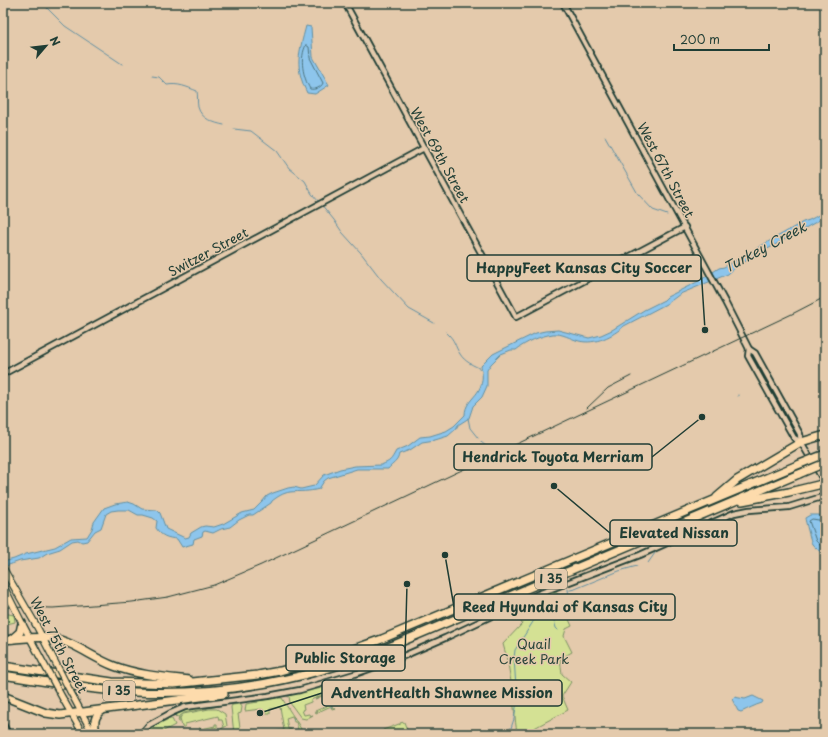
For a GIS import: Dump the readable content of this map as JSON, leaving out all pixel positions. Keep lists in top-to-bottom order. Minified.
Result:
{"streets":{"highway":["I 35"],"main road":["West 75th Street"],"street":["West 69th Street","West 67th Street","Switzer Street"]},"crossings":[["West 69th Street","West 67th Street"],["West 69th Street","Switzer Street"]],"water":["Turkey Creek"],"parks":["Quail Creek Park"],"places":["HappyFeet Kansas City Soccer","Hendrick Toyota Merriam","Elevated Nissan","Reed Hyundai of Kansas City","Public Storage","AdventHealth Shawnee Mission"],"scale_bar":"200 m","north":"top right"}
